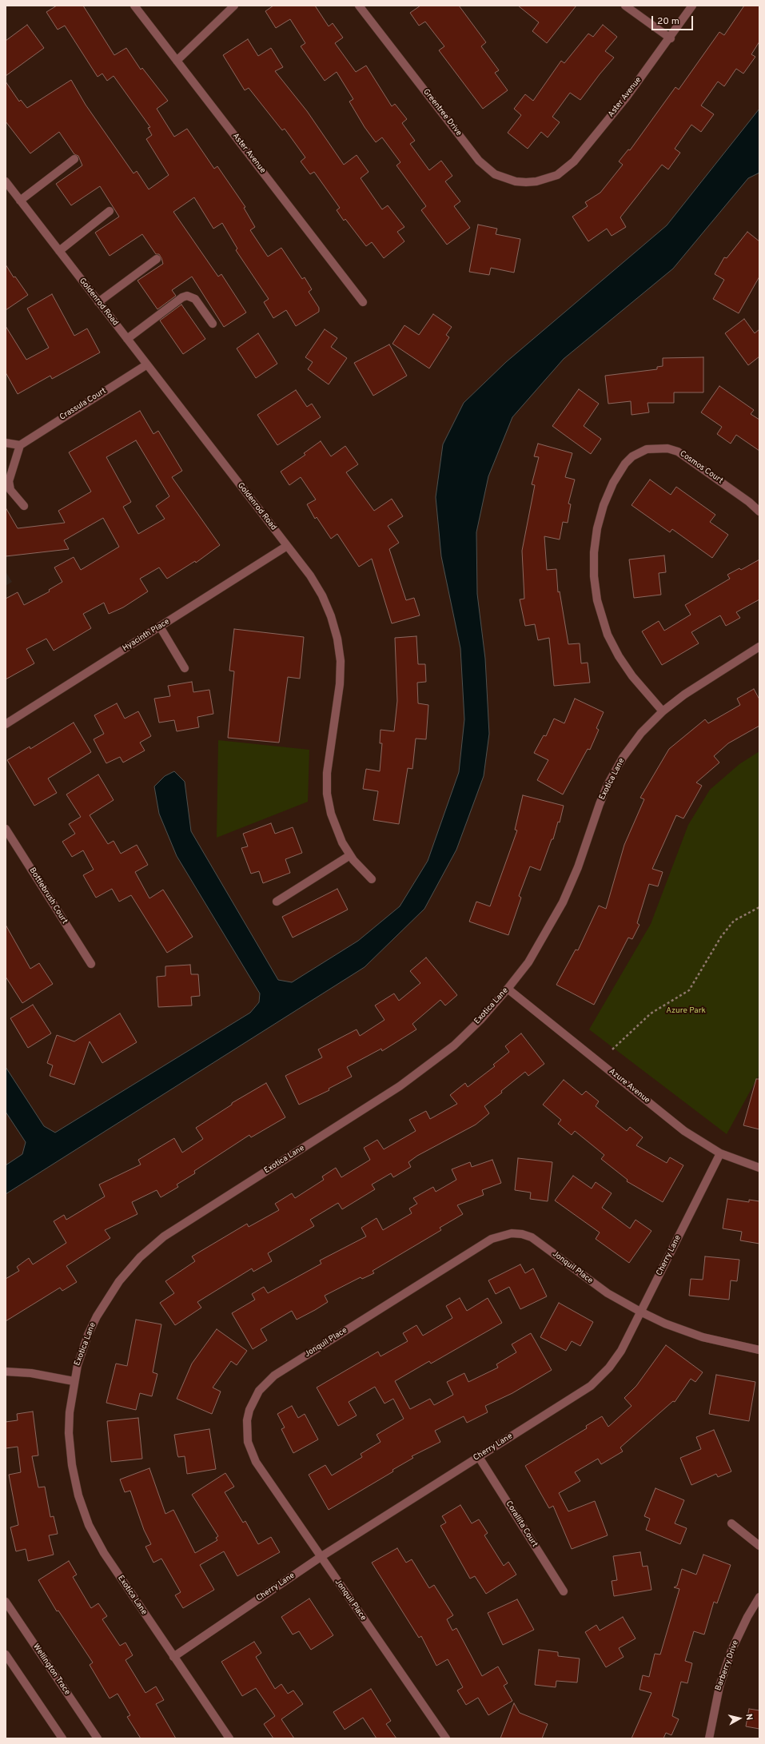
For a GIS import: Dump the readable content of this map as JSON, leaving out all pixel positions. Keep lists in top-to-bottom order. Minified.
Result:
{"streets":{"street":["Aster Avenue","Greentree Drive","Goldenrod Road","Crassula Court","Cosmos Court","Hyacinth Place","Exotica Lane","Bottlebrush Court","Azure Avenue","Cherry Lane","Jonquil Place","Corallita Court","Barberry Drive","Wellington Trace"]},"crossings":[["Aster Avenue","Greentree Drive"],["Goldenrod Road","Crassula Court"],["Goldenrod Road","Hyacinth Place"],["Cosmos Court","Exotica Lane"],["Exotica Lane","Azure Avenue"],["Exotica Lane","Cherry Lane"],["Azure Avenue","Cherry Lane"],["Cherry Lane","Jonquil Place"],["Cherry Lane","Corallita Court"]],"parks":["Azure Park"],"scale_bar":"20 m","north":"right"}
